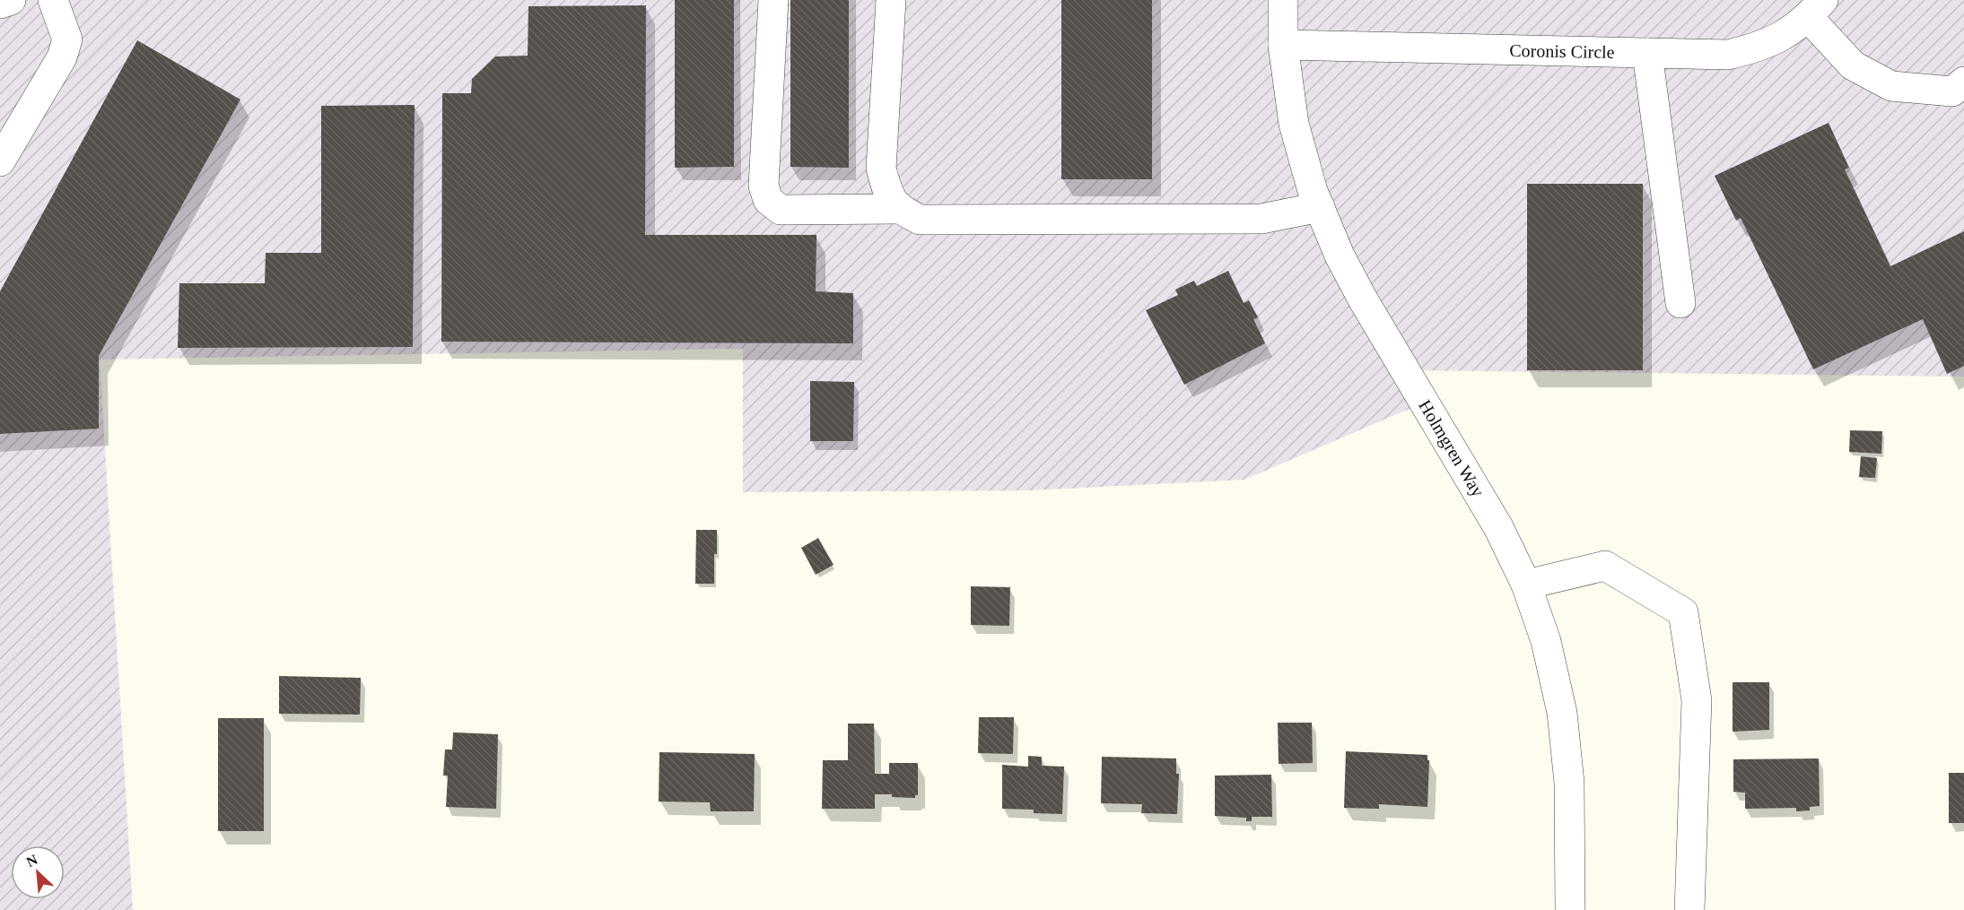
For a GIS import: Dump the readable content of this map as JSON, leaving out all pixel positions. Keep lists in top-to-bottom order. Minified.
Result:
{"streets":{"street":["Coronis Circle","Holmgren Way"]},"crossings":[["Coronis Circle","Holmgren Way"]],"north":"top left"}
